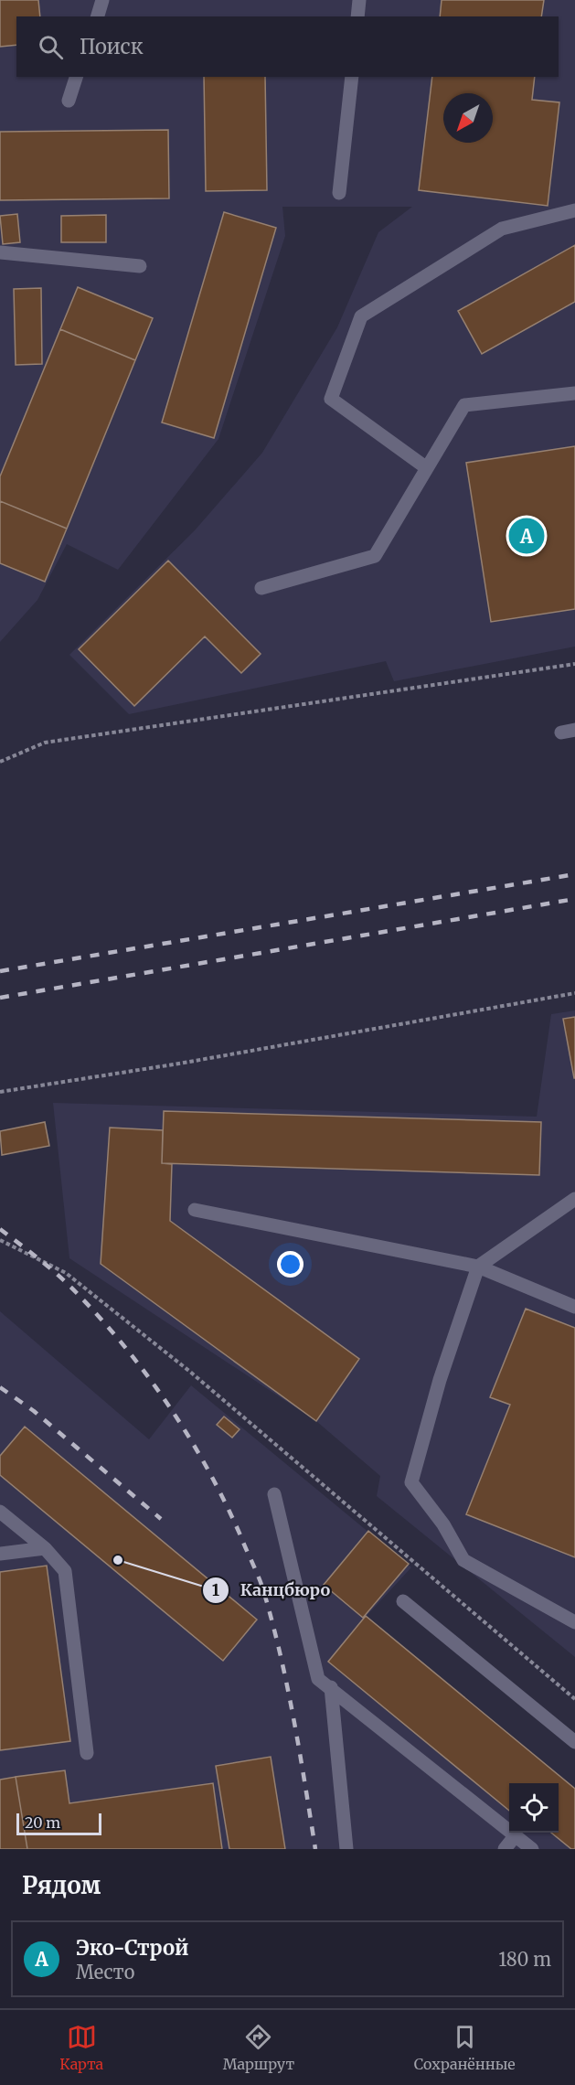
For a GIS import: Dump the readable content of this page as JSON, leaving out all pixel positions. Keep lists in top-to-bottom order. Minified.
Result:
{"places":["Канцбюро"],"scale_bar":"20 m","north":"bottom left","page":{"search":"Поиск","pins":"A","scale":"20 m","heading":"Рядом","list":[{"mark":"A","name":"Эко-Строй","note":"Место","value":"180 m"}],"nav":["Карта","Маршрут","Сохранённые"]}}
